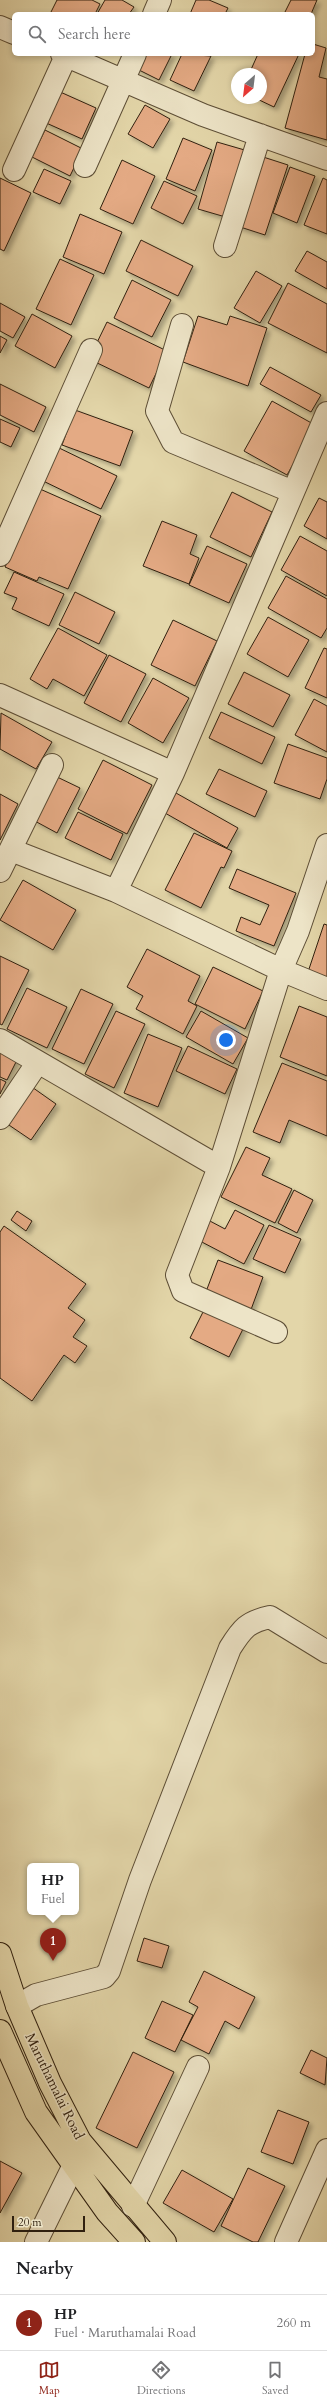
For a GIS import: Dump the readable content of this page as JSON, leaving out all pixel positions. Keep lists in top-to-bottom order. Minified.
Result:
{"streets":{"main road":["Maruthamalai Road"]},"scale_bar":"20 m","north":"bottom left","page":{"search":"Search here","popup":["HP","Fuel"],"pins":"1","scale":"20 m","heading":"Nearby","list":[{"mark":"1","name":"HP","note":"Fuel · Maruthamalai Road","value":"260 m"}],"nav":["Map","Directions","Saved"]}}
